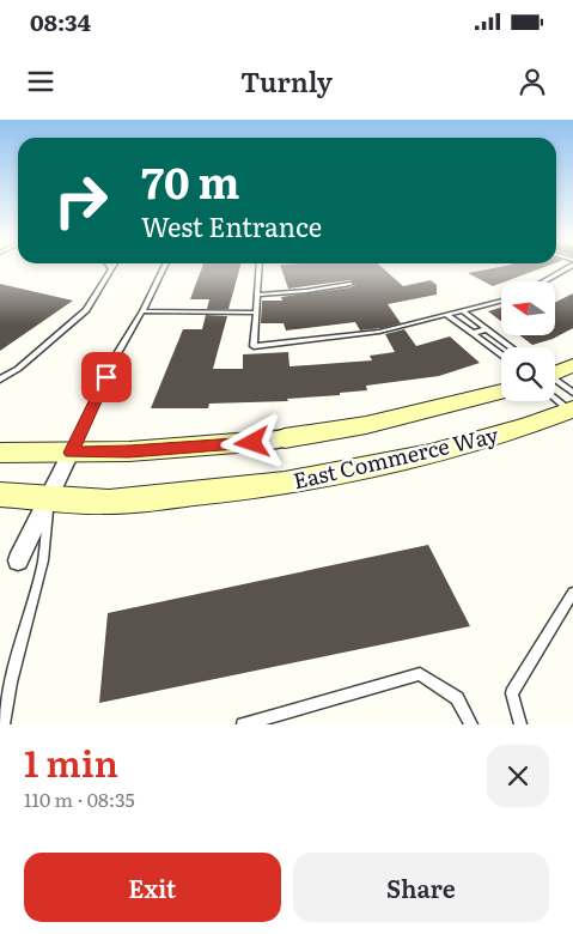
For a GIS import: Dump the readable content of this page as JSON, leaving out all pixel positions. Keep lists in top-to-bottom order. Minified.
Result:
{"streets":{"main road":["East Commerce Way"]},"north":"left","page":{"status":"08:34","header":"Turnly","turn":["70 m","West Entrance"],"heading":["1 min","110 m · 08:35"],"buttons":["Exit","Share"]}}
